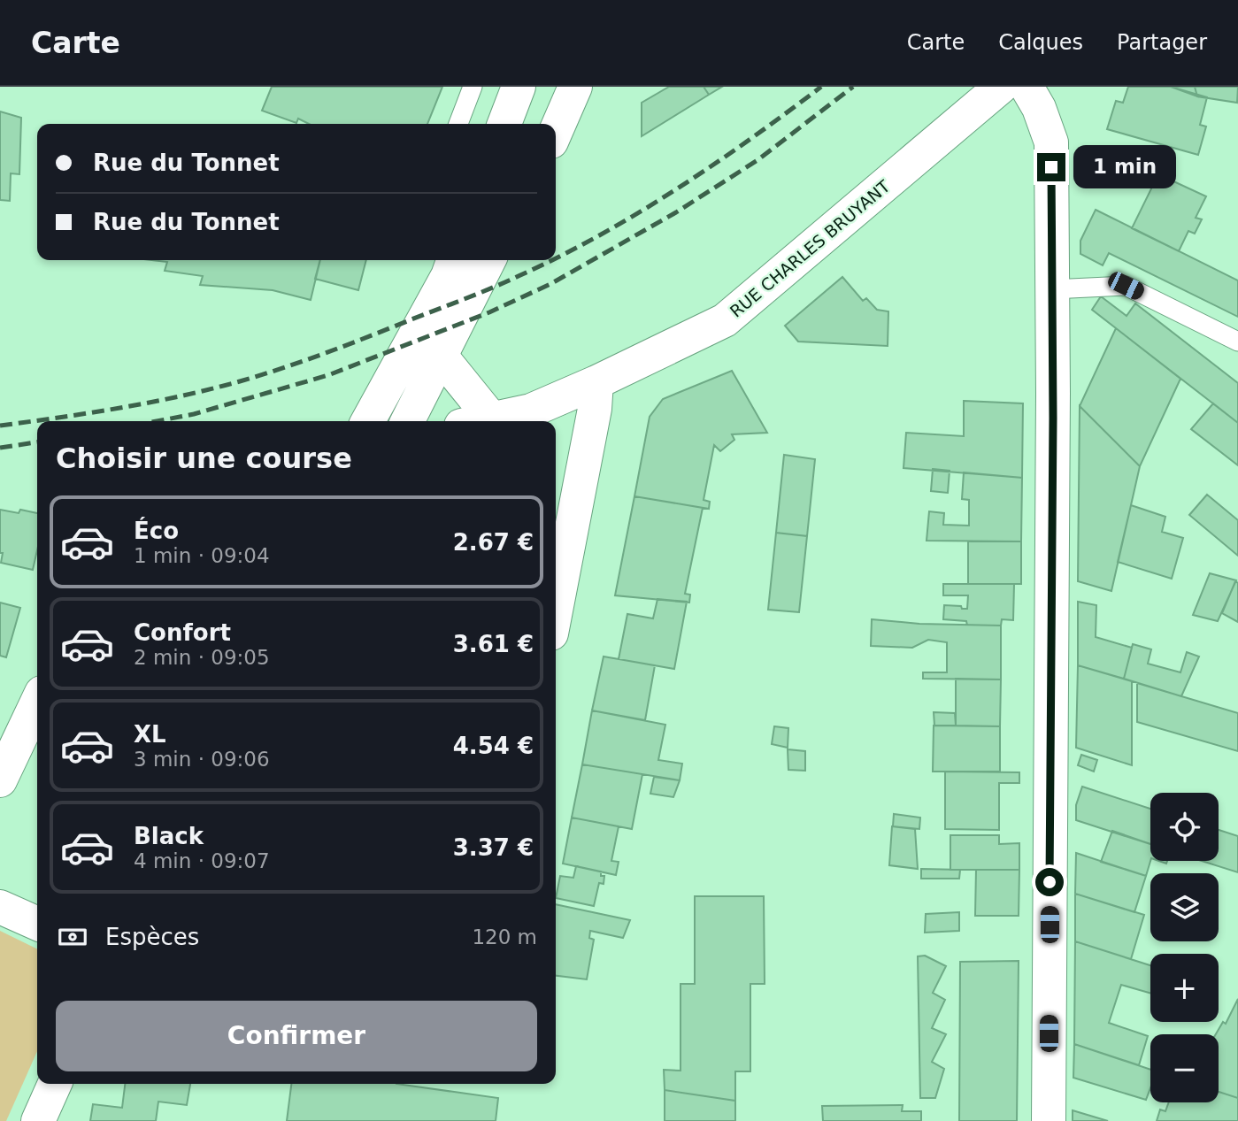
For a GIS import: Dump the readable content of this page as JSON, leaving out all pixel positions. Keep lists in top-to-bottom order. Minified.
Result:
{"streets":{"street":["RUE CHARLES BRUYANT"]},"page":{"header":"Carte","nav":["Carte","Calques","Partager"],"banner":["Rue du Tonnet","Rue du Tonnet"],"bubble":"1 min","heading":"Choisir une course","list":[{"name":"Éco","note":"1 min · 09:04","value":"2.67 €"},{"name":"Confort","note":"2 min · 09:05","value":"3.61 €"},{"name":"XL","note":"3 min · 09:06","value":"4.54 €"},{"name":"Black","note":"4 min · 09:07","value":"3.37 €"}],"map_buttons":["+","−"],"pay":["Espèces","120 m"],"buttons":"Confirmer"}}
